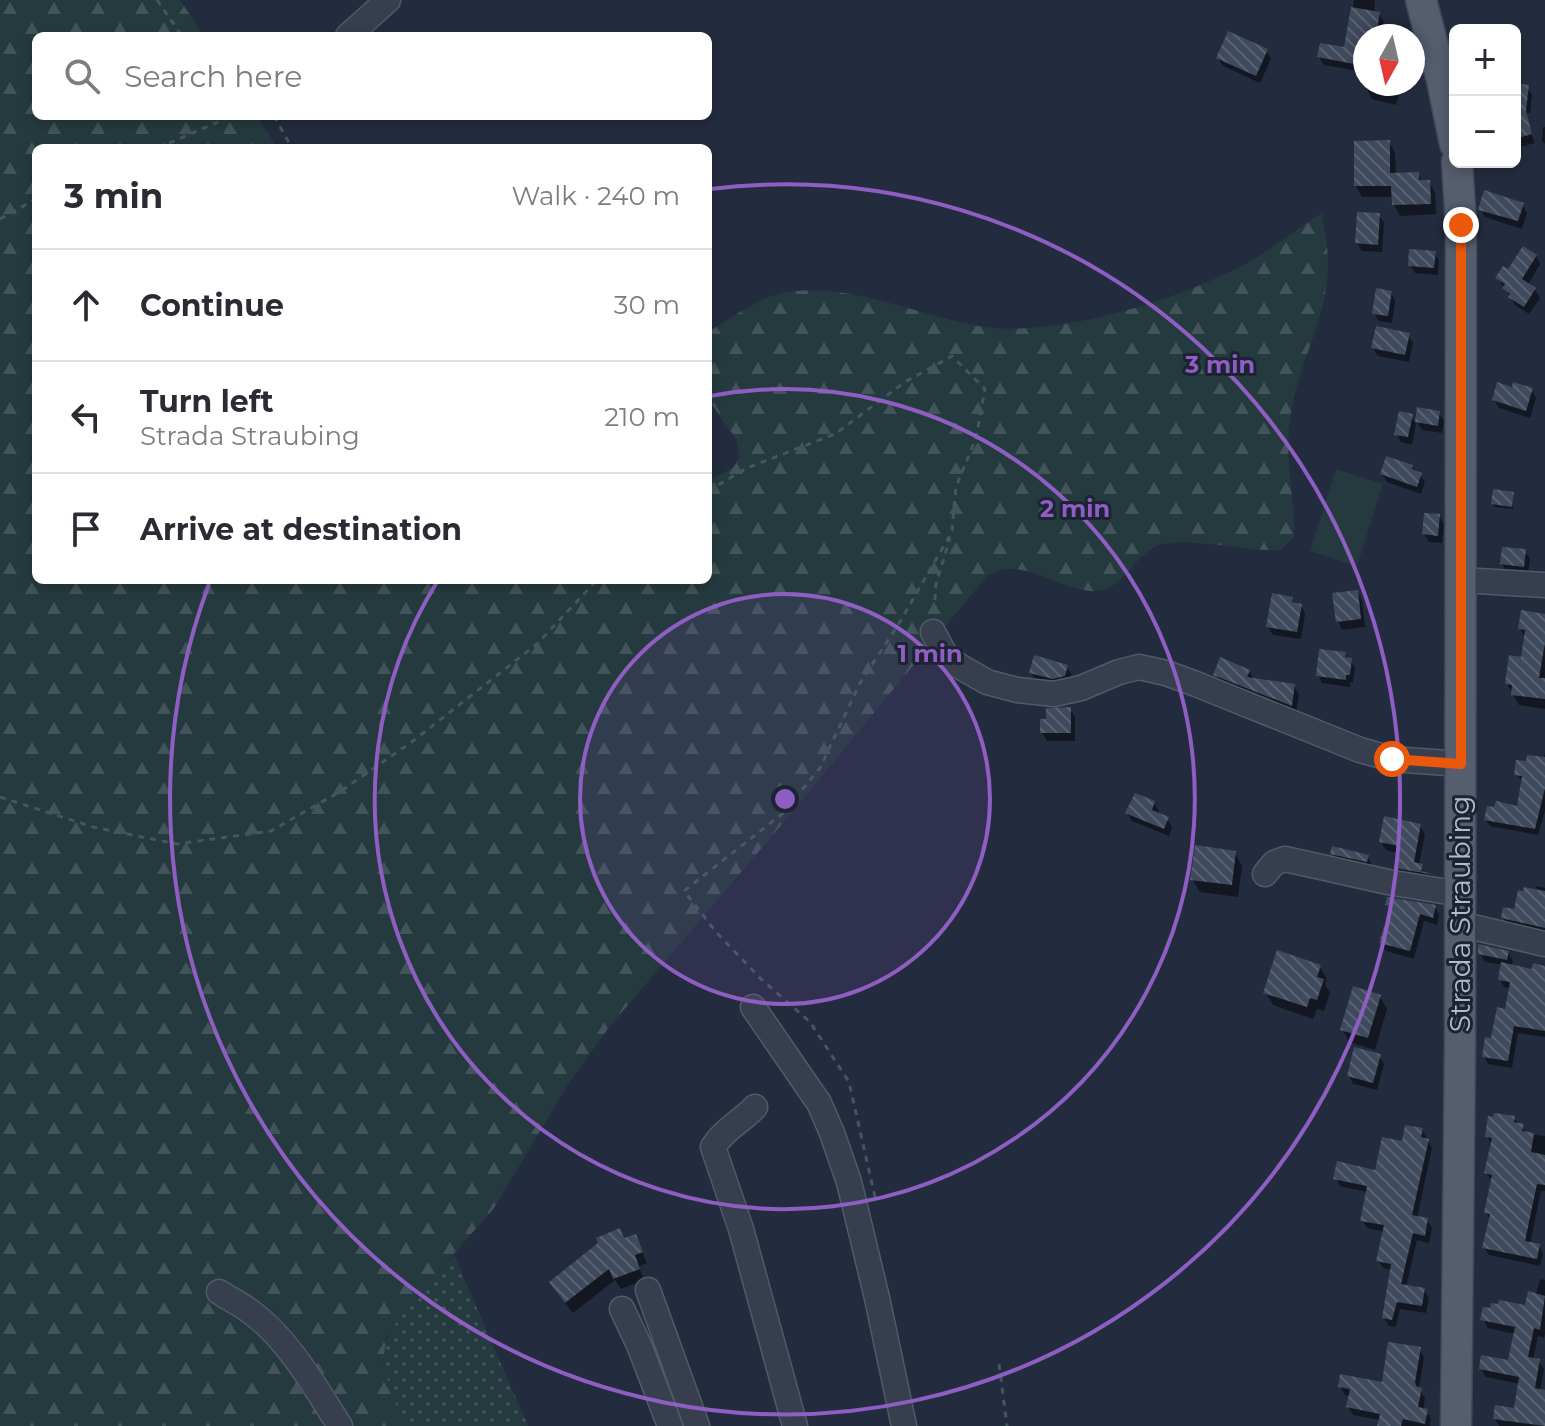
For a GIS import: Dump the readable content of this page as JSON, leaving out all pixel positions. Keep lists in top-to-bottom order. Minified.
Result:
{"streets":{"main road":["Strada Straubing"]},"north":"bottom","page":{"map_buttons":["+","−"],"search":"Search here","heading":["3 min","Walk · 240 m"],"list":[["Continue","30 m"],["Turn left","Strada Straubing","210 m"],"Arrive at destination"]},"rings":["3 min","2 min","1 min"]}
